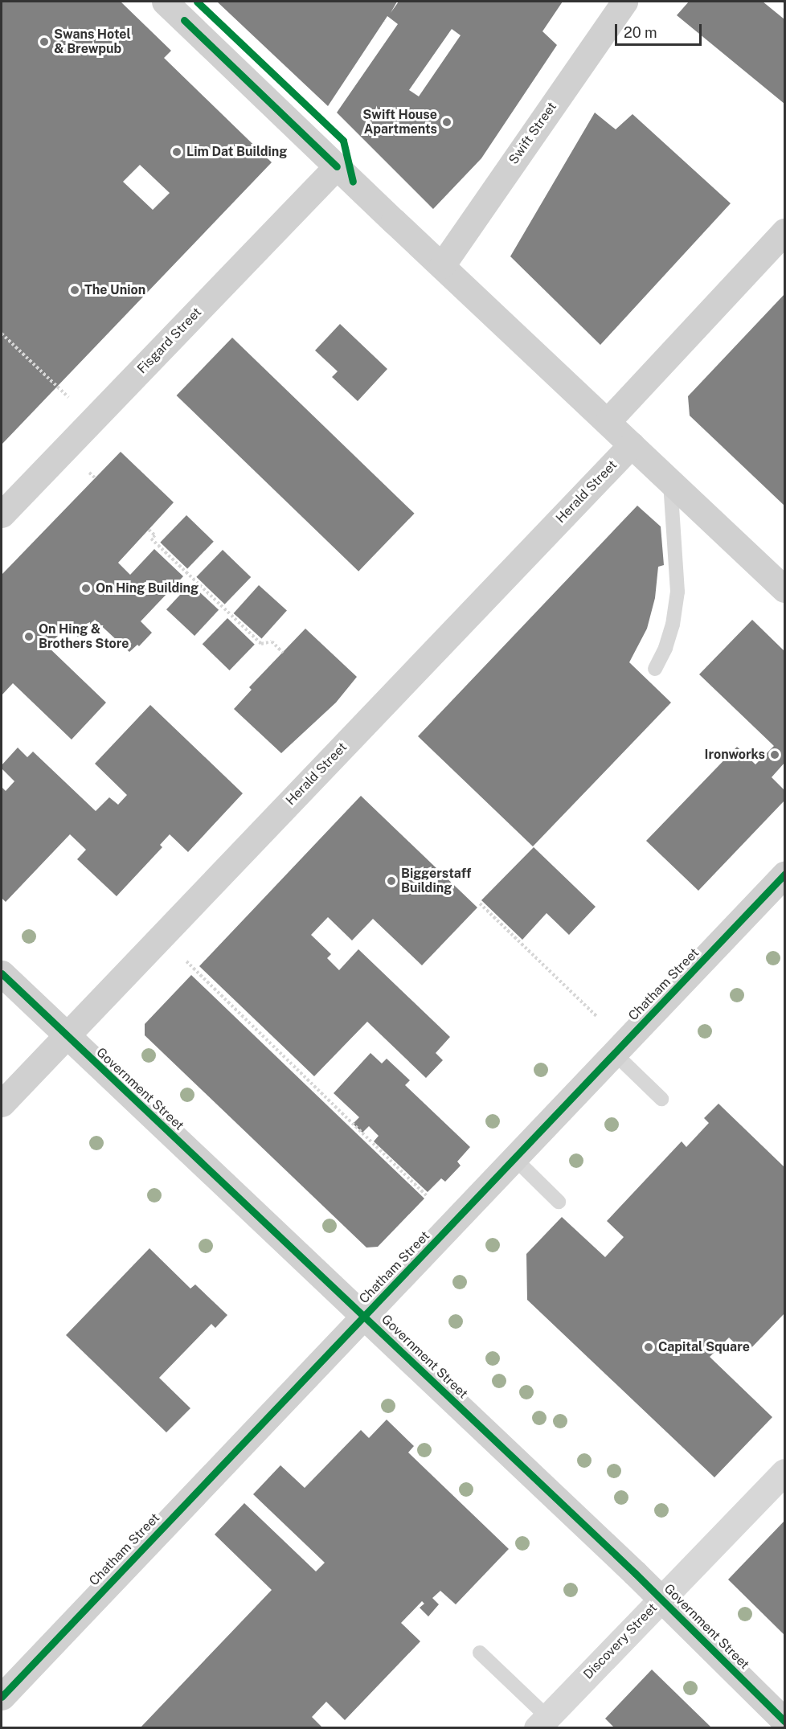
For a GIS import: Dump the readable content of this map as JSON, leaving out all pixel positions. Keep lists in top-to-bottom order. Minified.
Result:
{"streets":{"street":["Swift Street","Fisgard Street","Herald Street","Chatham Street","Government Street","Discovery Street"]},"crossings":[["Herald Street","Government Street"],["Chatham Street","Government Street"],["Government Street","Discovery Street"]],"places":["Swans Hotel & Brewpub","Swift House Apartments","Lim Dat Building","The Union","On Hing Building","On Hing & Brothers Store","Ironworks","Biggerstaff Building","Capital Square"],"scale_bar":"20 m"}
